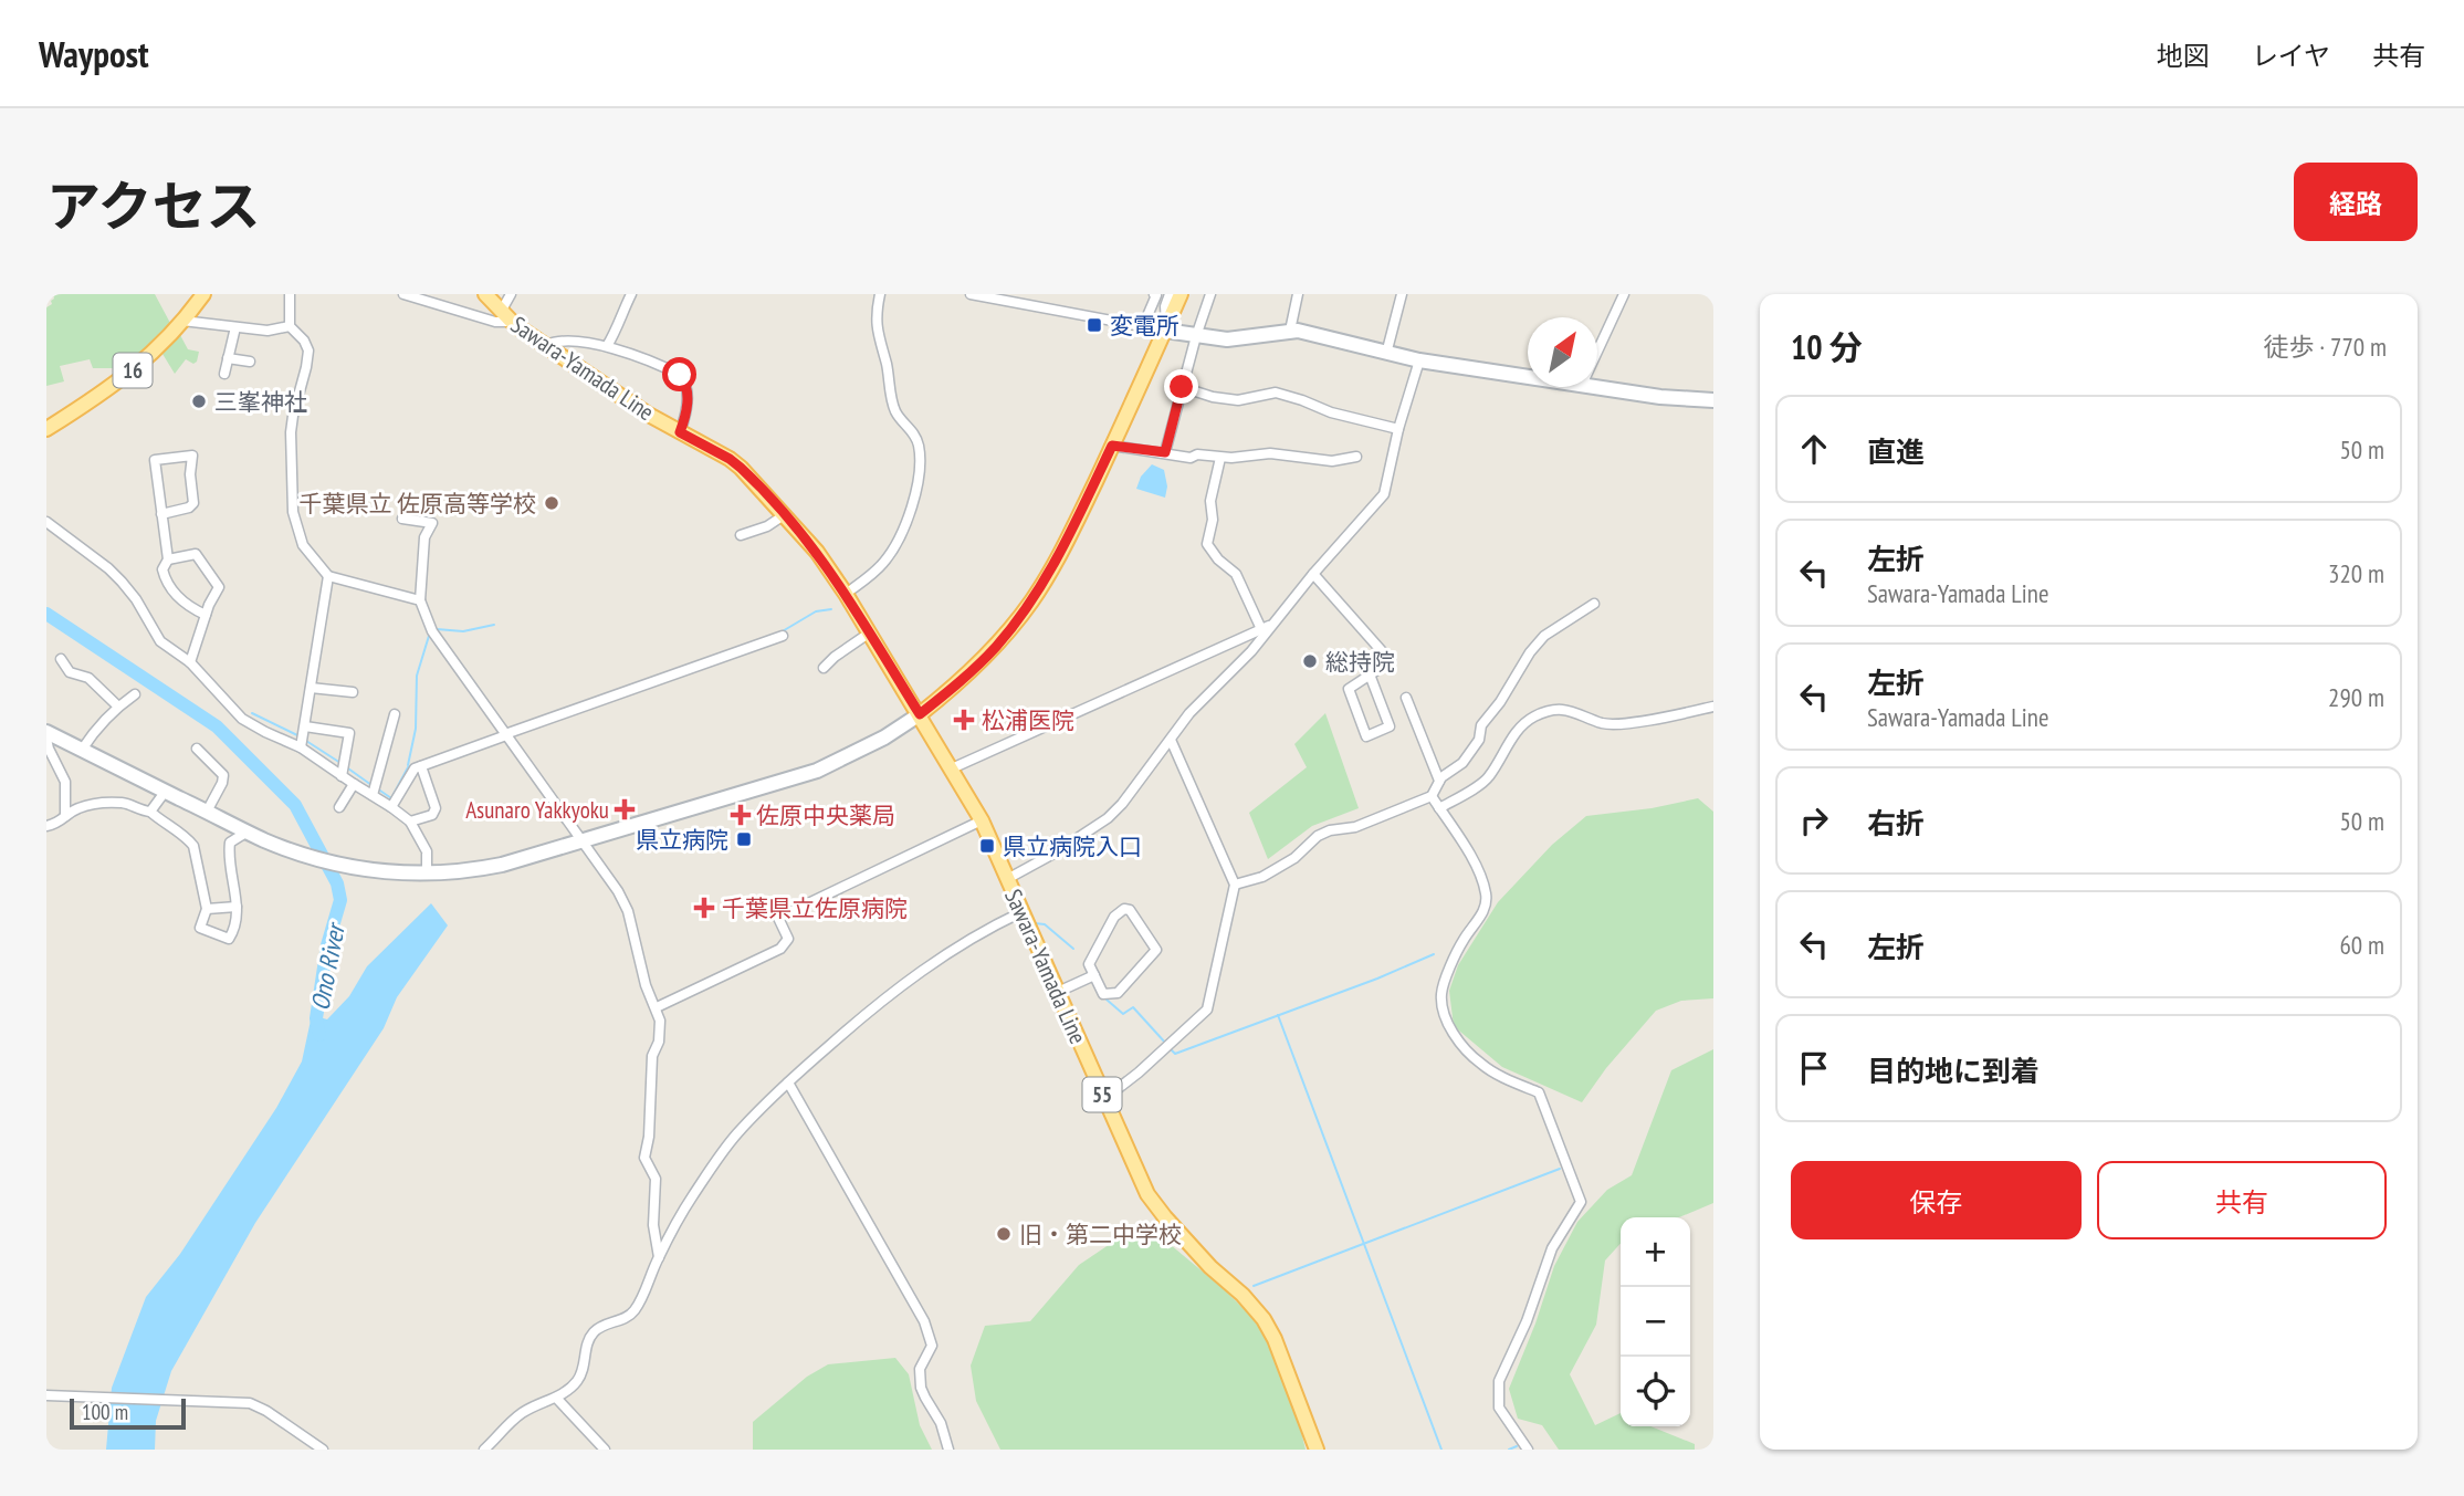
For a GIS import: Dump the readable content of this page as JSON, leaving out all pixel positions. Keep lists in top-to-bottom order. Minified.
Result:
{"streets":{"main road":["Sawara-Yamada Line","16","55"]},"water":["Ono River"],"places":{"transit":["変電所","県立病院","県立病院入口"],"other":["三峯神社","千葉県立 佐原高等学校","総持院","旧・第二中学校"],"health":["松浦医院","Asunaro Yakkyoku","佐原中央薬局","千葉県立佐原病院"]},"scale_bar":"100 m","north":"top right","page":{"header":"Waypost","nav":["地図","レイヤ","共有"],"title":"アクセス","buttons":["経路",["保存","共有"]],"heading":["10 分","徒歩 · 770 m"],"list":[["直進","50 m"],["左折","Sawara-Yamada Line","320 m"],["左折","Sawara-Yamada Line","290 m"],["右折","50 m"],["左折","60 m"],"目的地に到着"],"map_buttons":["+","−"],"scale":"100 m"}}
